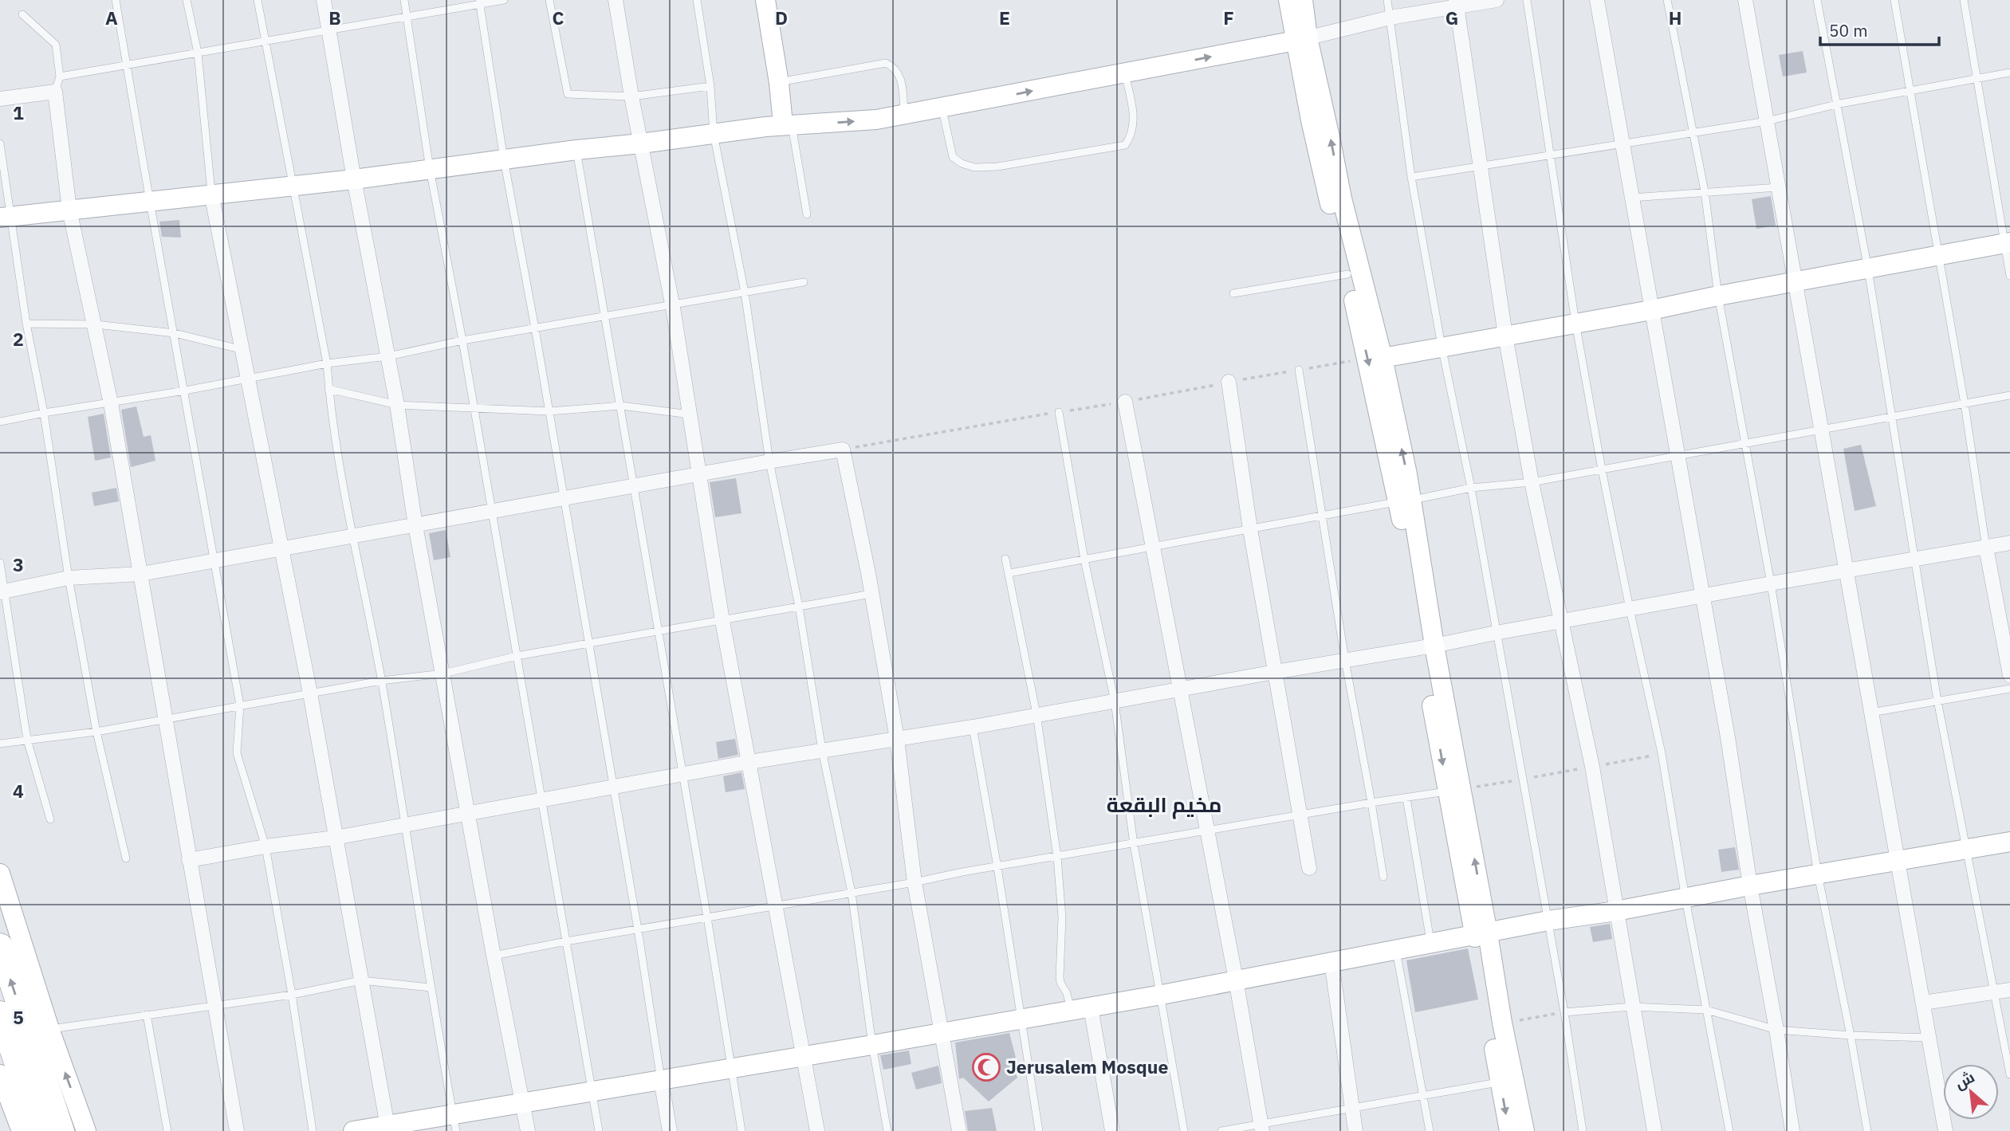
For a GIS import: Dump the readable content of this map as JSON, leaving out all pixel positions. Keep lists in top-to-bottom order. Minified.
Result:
{"districts":["مخيم البقعة"],"places":{"mosque":["Jerusalem Mosque"]},"scale_bar":"50 m","north":"top left","grid":{"columns":["A","B","C","D","E","F","G","H"],"rows":["1","2","3","4","5"]}}
